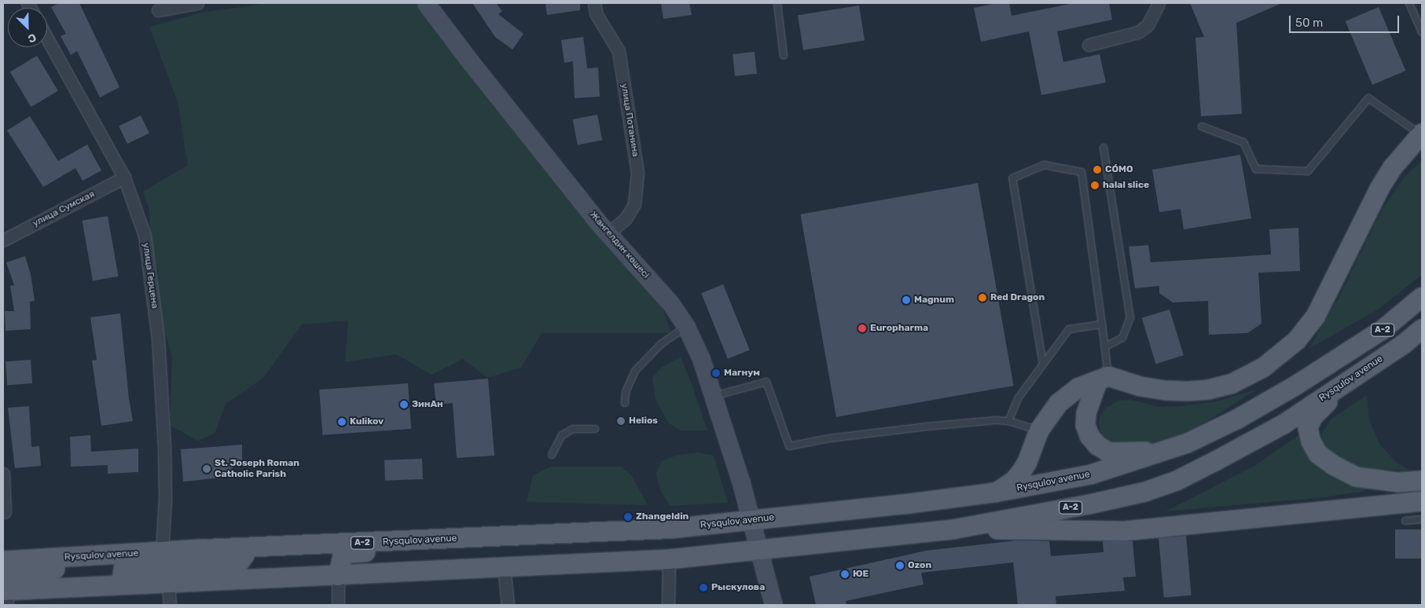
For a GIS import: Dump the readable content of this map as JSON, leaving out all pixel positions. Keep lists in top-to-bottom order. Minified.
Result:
{"streets":{"main road":["Жангелдин көшесі","A-2","Rysqulov avenue"],"street":["улица Потанина","улица Сумская","улица Герцена"]},"crossings":[["улица Потанина","Жангелдин көшесі"],["улица Сумская","улица Герцена"],["Жангелдин көшесі","Rysqulov avenue"],["улица Герцена","Rysqulov avenue"]],"places":["CÓMO","halal slice","Red Dragon","Magnum","Europharma","Магнум","ЗинАн","Helios","Kulikov","St. Joseph Roman Catholic Parish","Zhangeldin","Ozon","ЮЕ","Рыскулова"],"scale_bar":"50 m","north":"bottom right"}
